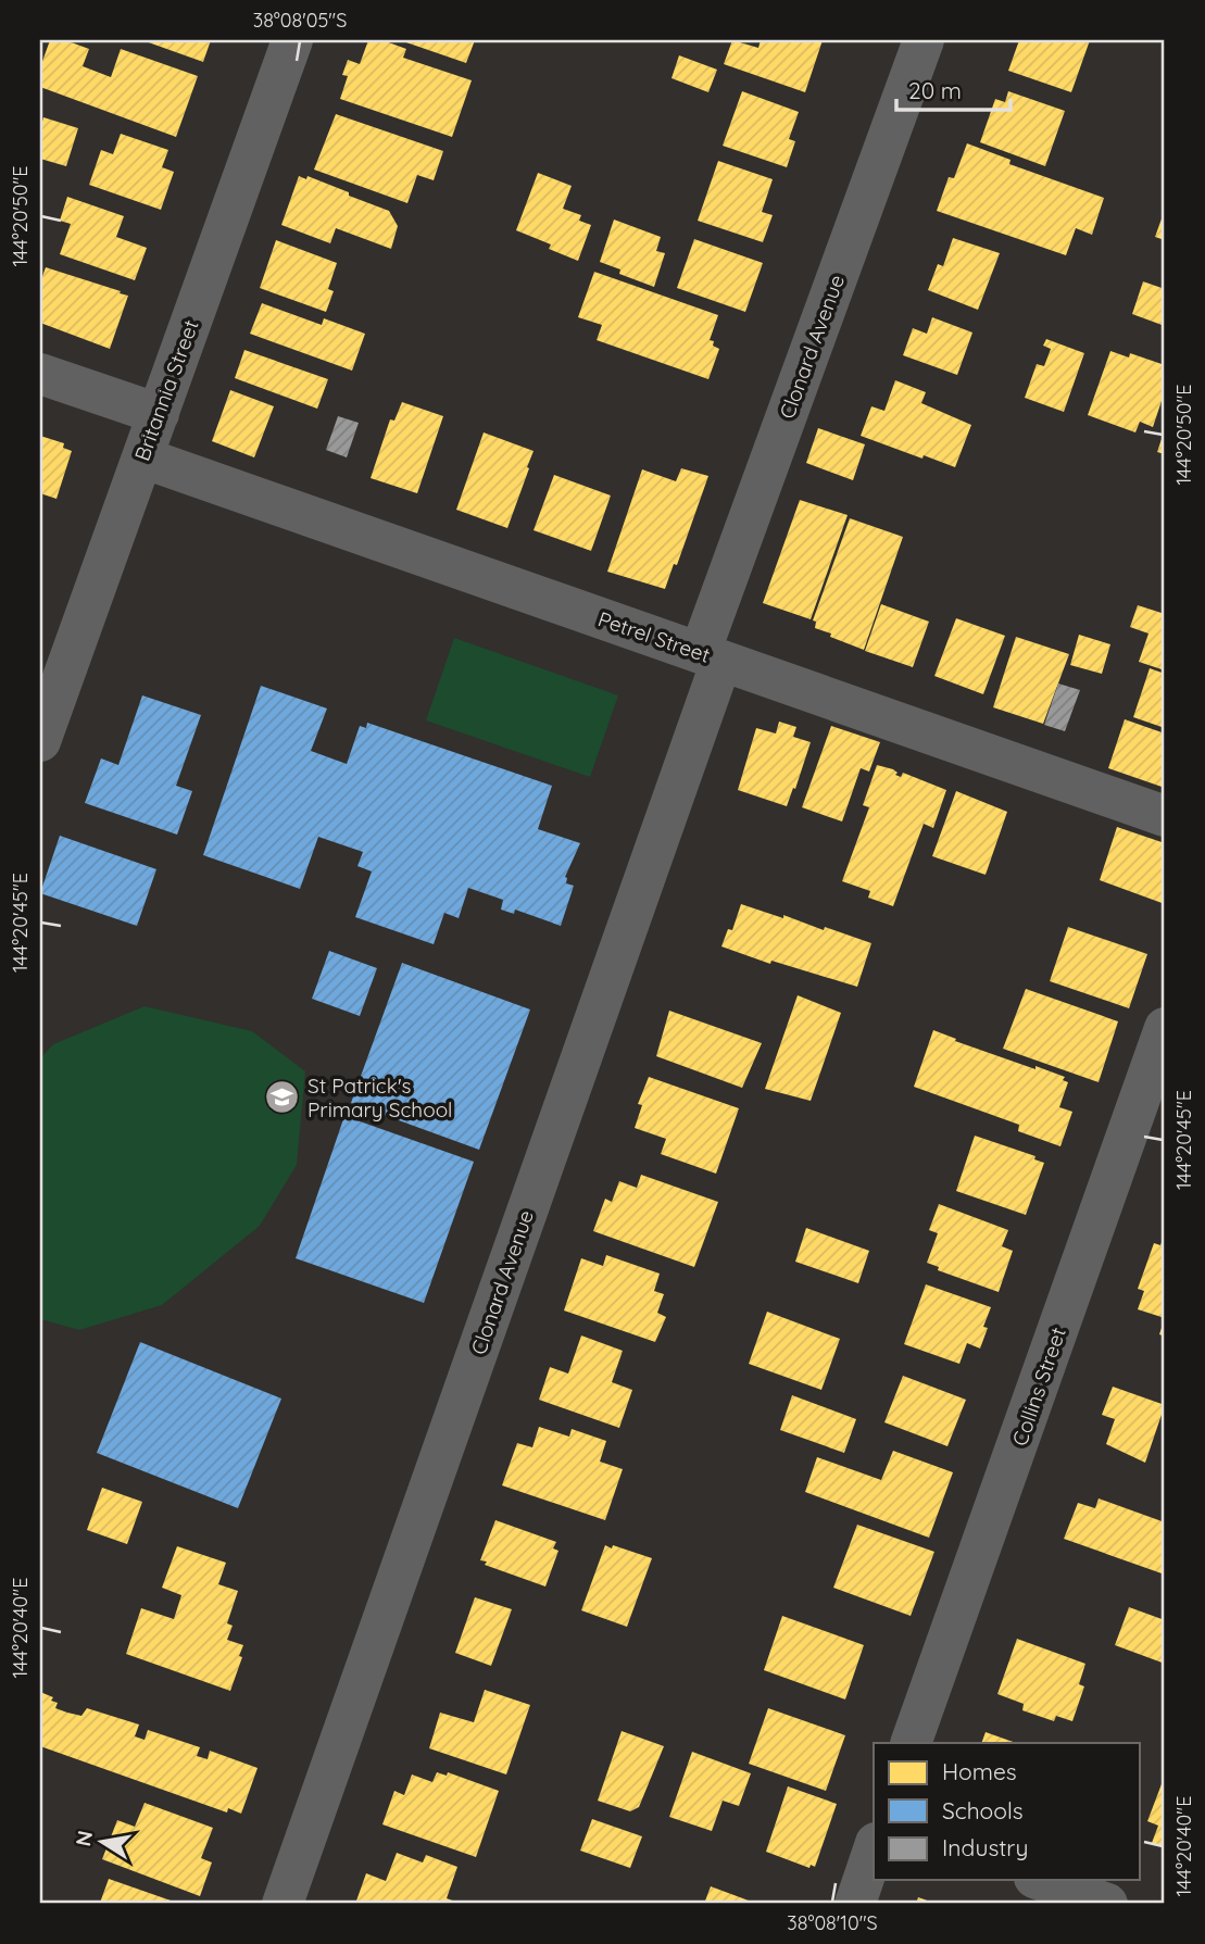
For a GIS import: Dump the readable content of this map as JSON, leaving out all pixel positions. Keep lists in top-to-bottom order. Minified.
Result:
{"streets":{"street":["Clonard Avenue","Britannia Street","Petrel Street","Collins Street"]},"crossings":[["Clonard Avenue","Petrel Street"],["Britannia Street","Petrel Street"]],"places":{"school or university":["St Patrick's Primary School"]},"legend":["Homes","Schools","Industry"],"scale_bar":"20 m","north":"left","coordinates":["38°08'05\"S","144°20'50\"E","144°20'45\"E","144°20'40\"E","38°08'10\"S"]}
